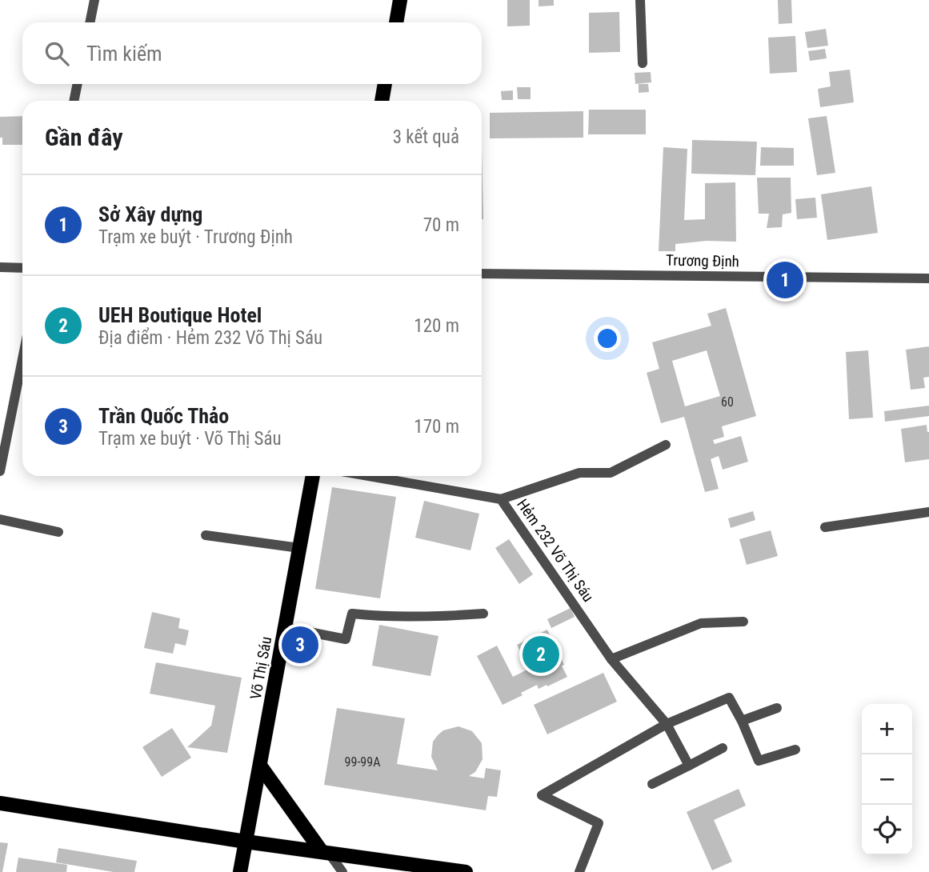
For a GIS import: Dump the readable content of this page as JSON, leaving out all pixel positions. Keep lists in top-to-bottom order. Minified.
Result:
{"streets":{"main road":["Võ Thị Sáu"],"street":["Trương Định","Hẻm 232 Võ Thị Sáu"]},"house_numbers":["60","99-99A"],"page":{"search":"Tìm kiếm","heading":["Gần đây","3 kết quả"],"list":[{"mark":"1","name":"Sở Xây dựng","note":"Trạm xe buýt · Trương Định","value":"70 m"},{"mark":"2","name":"UEH Boutique Hotel","note":"Địa điểm · Hẻm 232 Võ Thị Sáu","value":"120 m"},{"mark":"3","name":"Trần Quốc Thảo","note":"Trạm xe buýt · Võ Thị Sáu","value":"170 m"}],"pins":["1","3","2"],"map_buttons":["+","−"]}}
